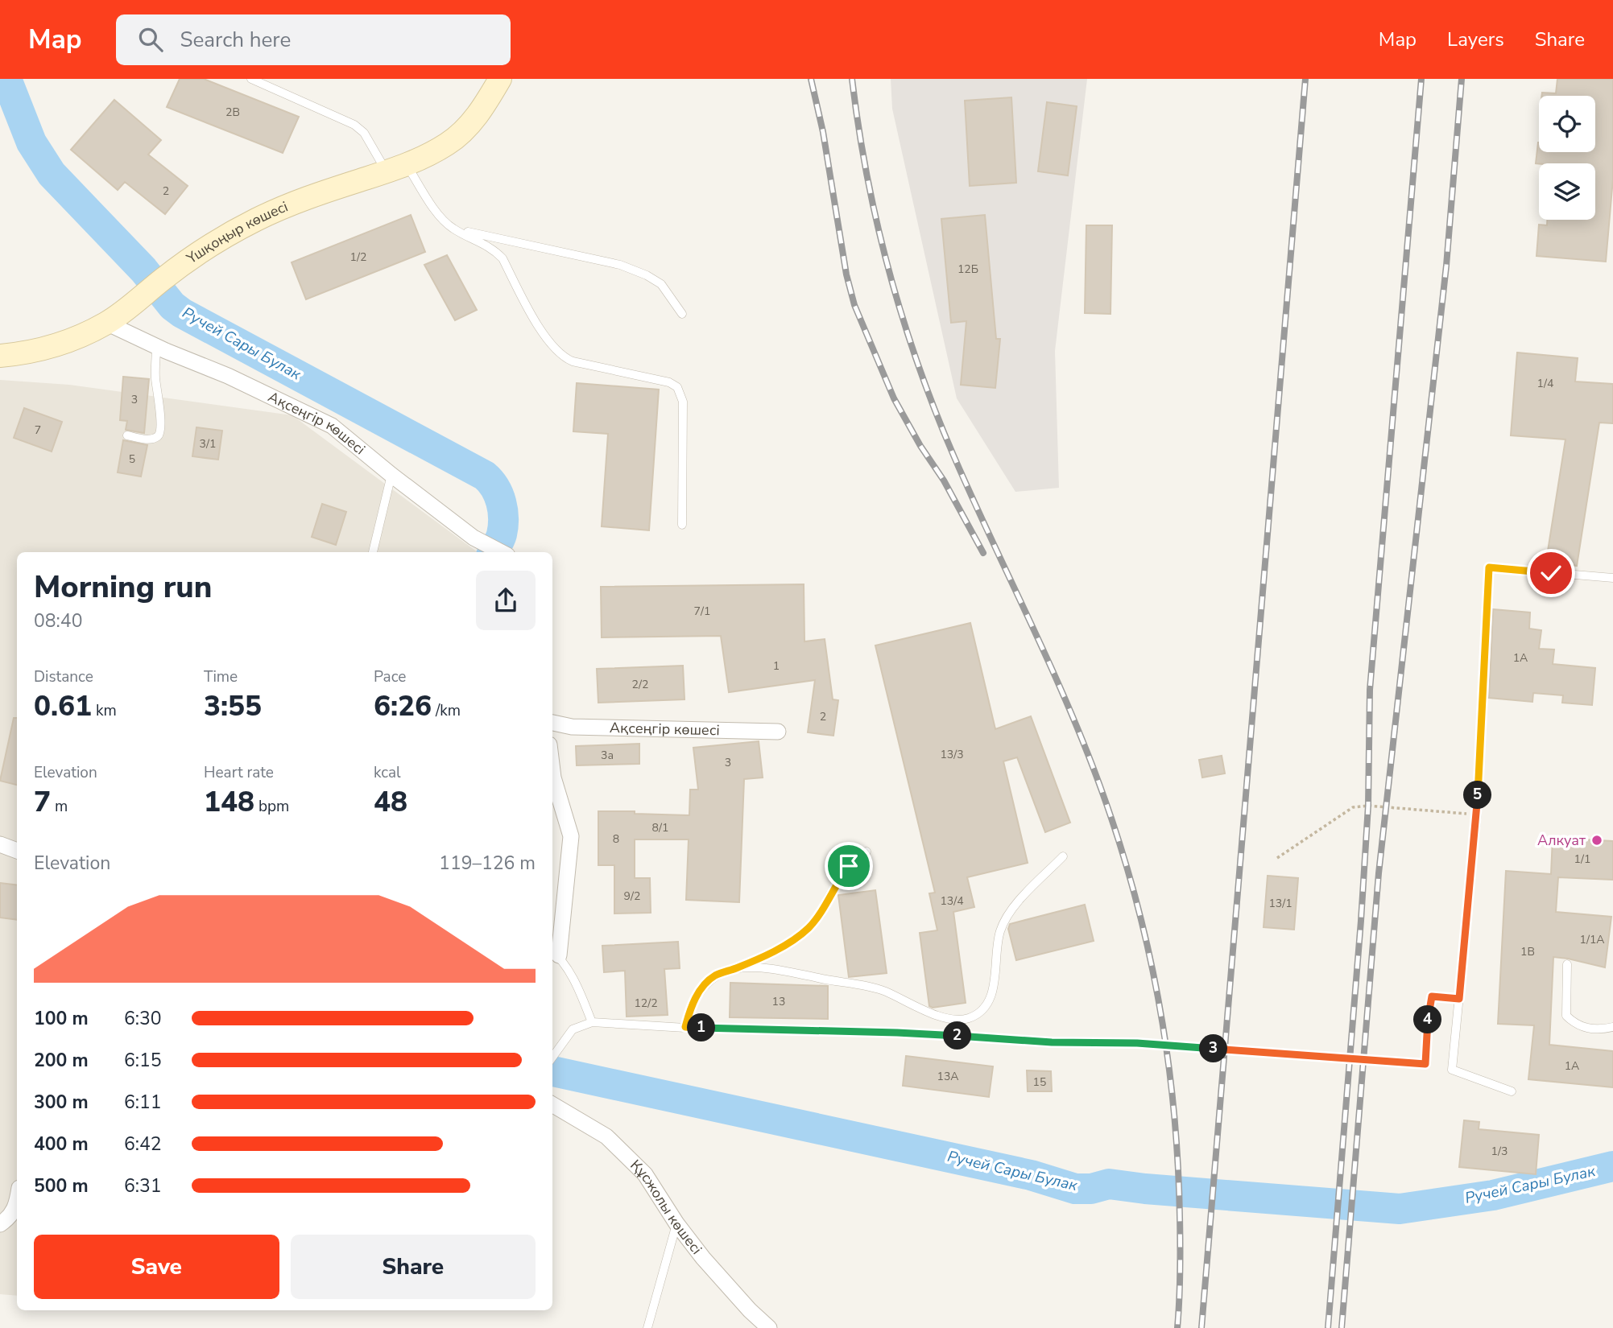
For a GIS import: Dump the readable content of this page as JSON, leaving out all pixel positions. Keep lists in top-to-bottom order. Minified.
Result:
{"streets":{"main road":["Үшқоңыр көшесі"],"street":["Ақсеңгір көшесі","Құсжолы көшесі"]},"crossings":[["Үшқоңыр көшесі","Ақсеңгір көшесі"]],"water":["Ручей Сары Булак"],"places":["Алкуат"],"house_numbers":["2В","2","1/2","12Б","1/4","3","7","3/1","5","7/1","1А","1","2/2","2","13/3","3а","3","8/1","8","1/1","9/2","13/4","13/1","1/1А","1В","13","12/2","1А","13А","15","1/3"],"page":{"header":"Map","search":"Search here","nav":["Map","Layers","Share"],"heading":["Morning run","08:40"],"stats":[["Distance","0.61 km"],["Time","3:55"],["Pace","6:26 /km"],["Elevation","7 m"],["Heart rate","148 bpm"],["kcal","48"]],"pins":["5","4","1","2","3"],"chart":["Elevation","119–126 m"],"list":[{"name":"100 m","note":"6:30"},{"name":"200 m","note":"6:15"},{"name":"300 m","note":"6:11"},{"name":"400 m","note":"6:42"},{"name":"500 m","note":"6:31"}],"buttons":["Save","Share"]}}
